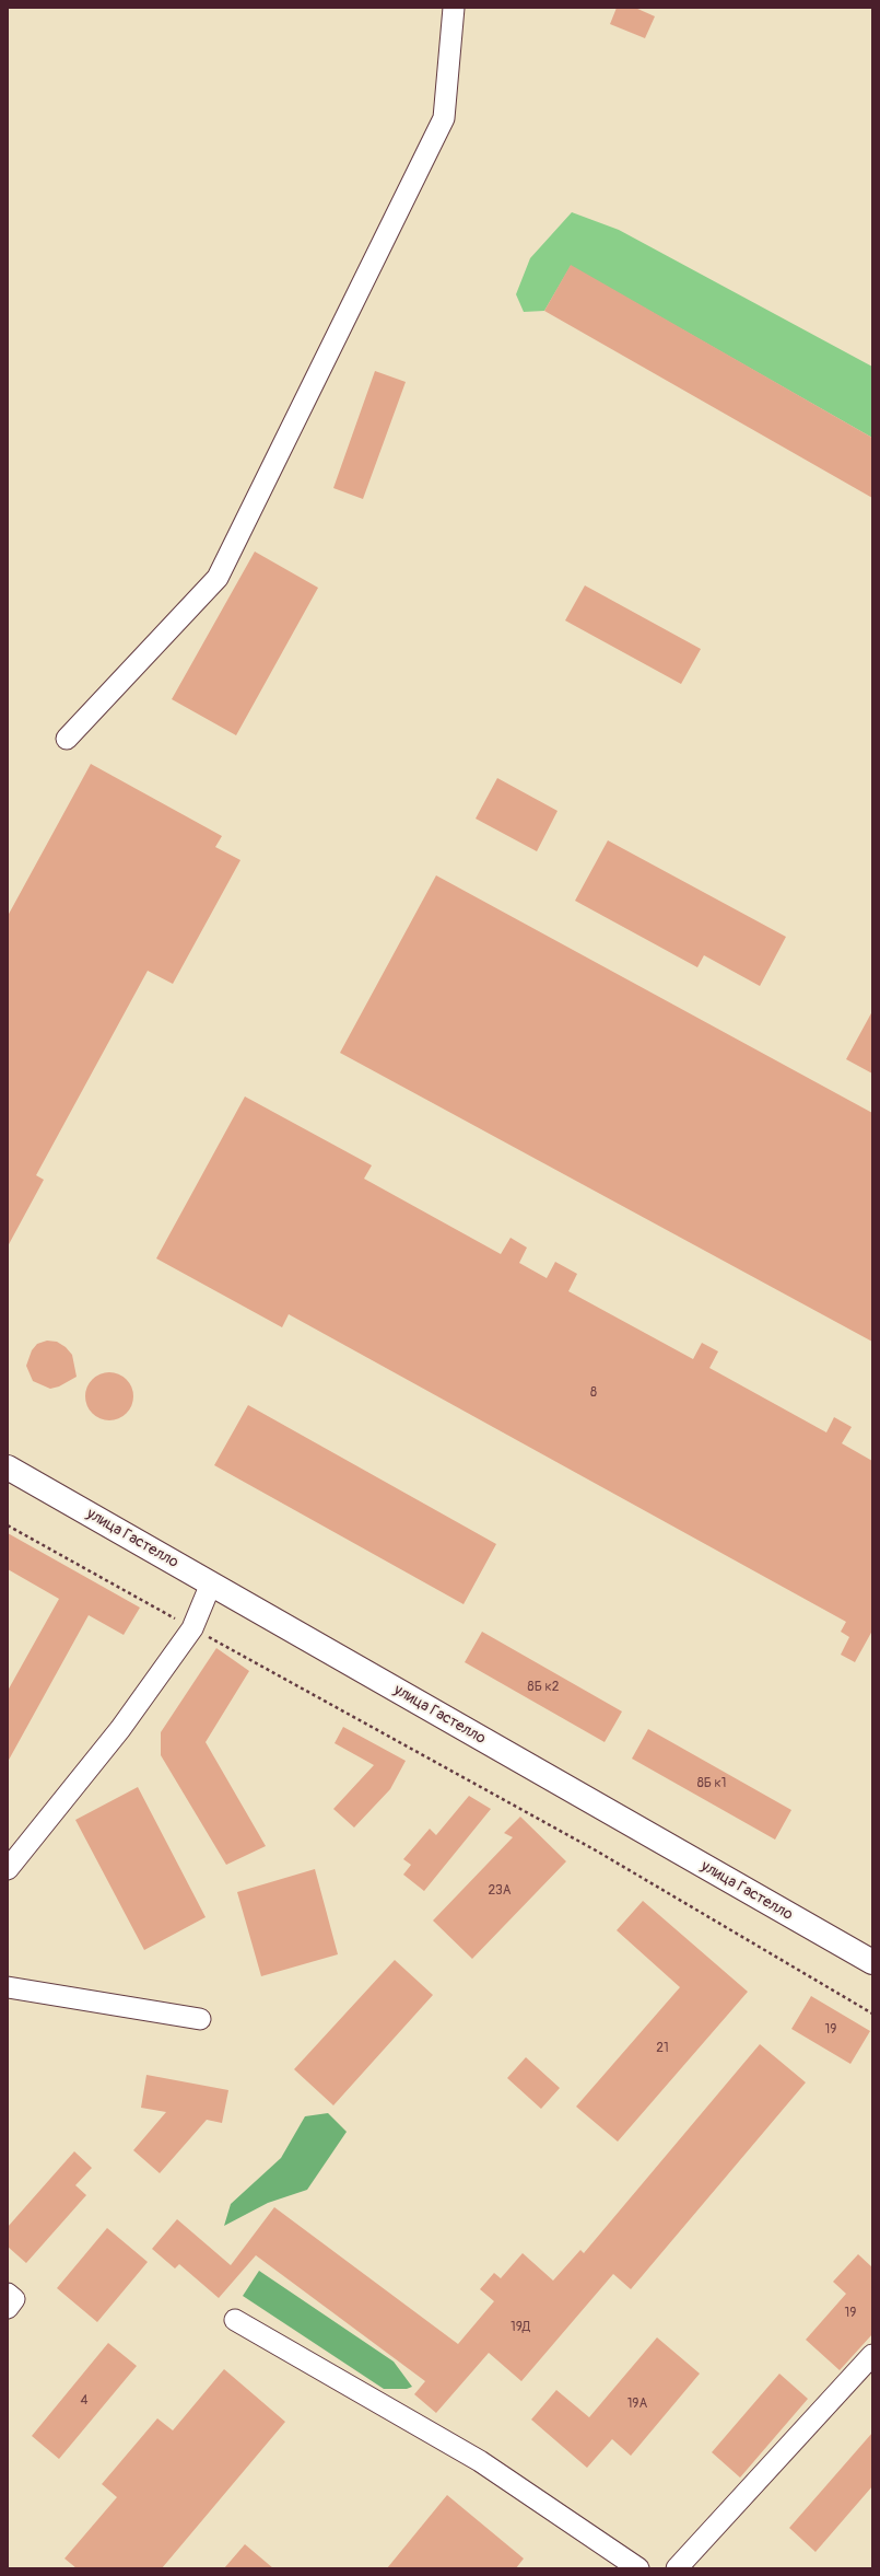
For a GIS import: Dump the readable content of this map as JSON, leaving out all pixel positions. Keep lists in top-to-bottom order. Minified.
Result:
{"streets":{"main road":["улица Гастелло"]},"house_numbers":["8","8Б к2","8Б к1","23А","19","21","19","19Д","4","19А"]}
